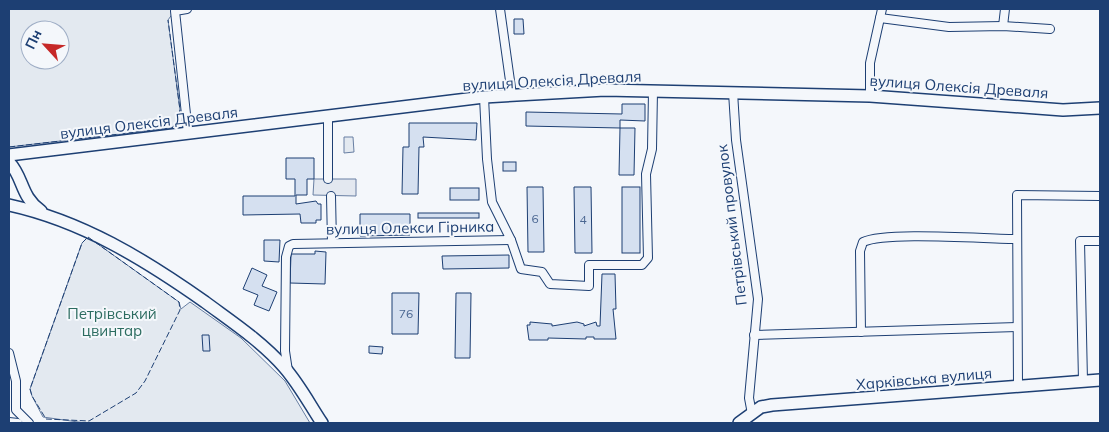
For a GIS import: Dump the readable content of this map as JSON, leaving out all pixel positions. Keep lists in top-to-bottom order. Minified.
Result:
{"streets":{"street":["вулиця Олексія Древаля","Петрівський провулок","вулиця Олекси Гірника","Харківська вулиця"]},"crossings":[["вулиця Олексія Древаля","Петрівський провулок"],["вулиця Олексія Древаля","вулиця Олекси Гірника"],["Петрівський провулок","Харківська вулиця"]],"parks":["Петрівський цвинтар"],"house_numbers":["6","4","76"],"north":"top left"}
